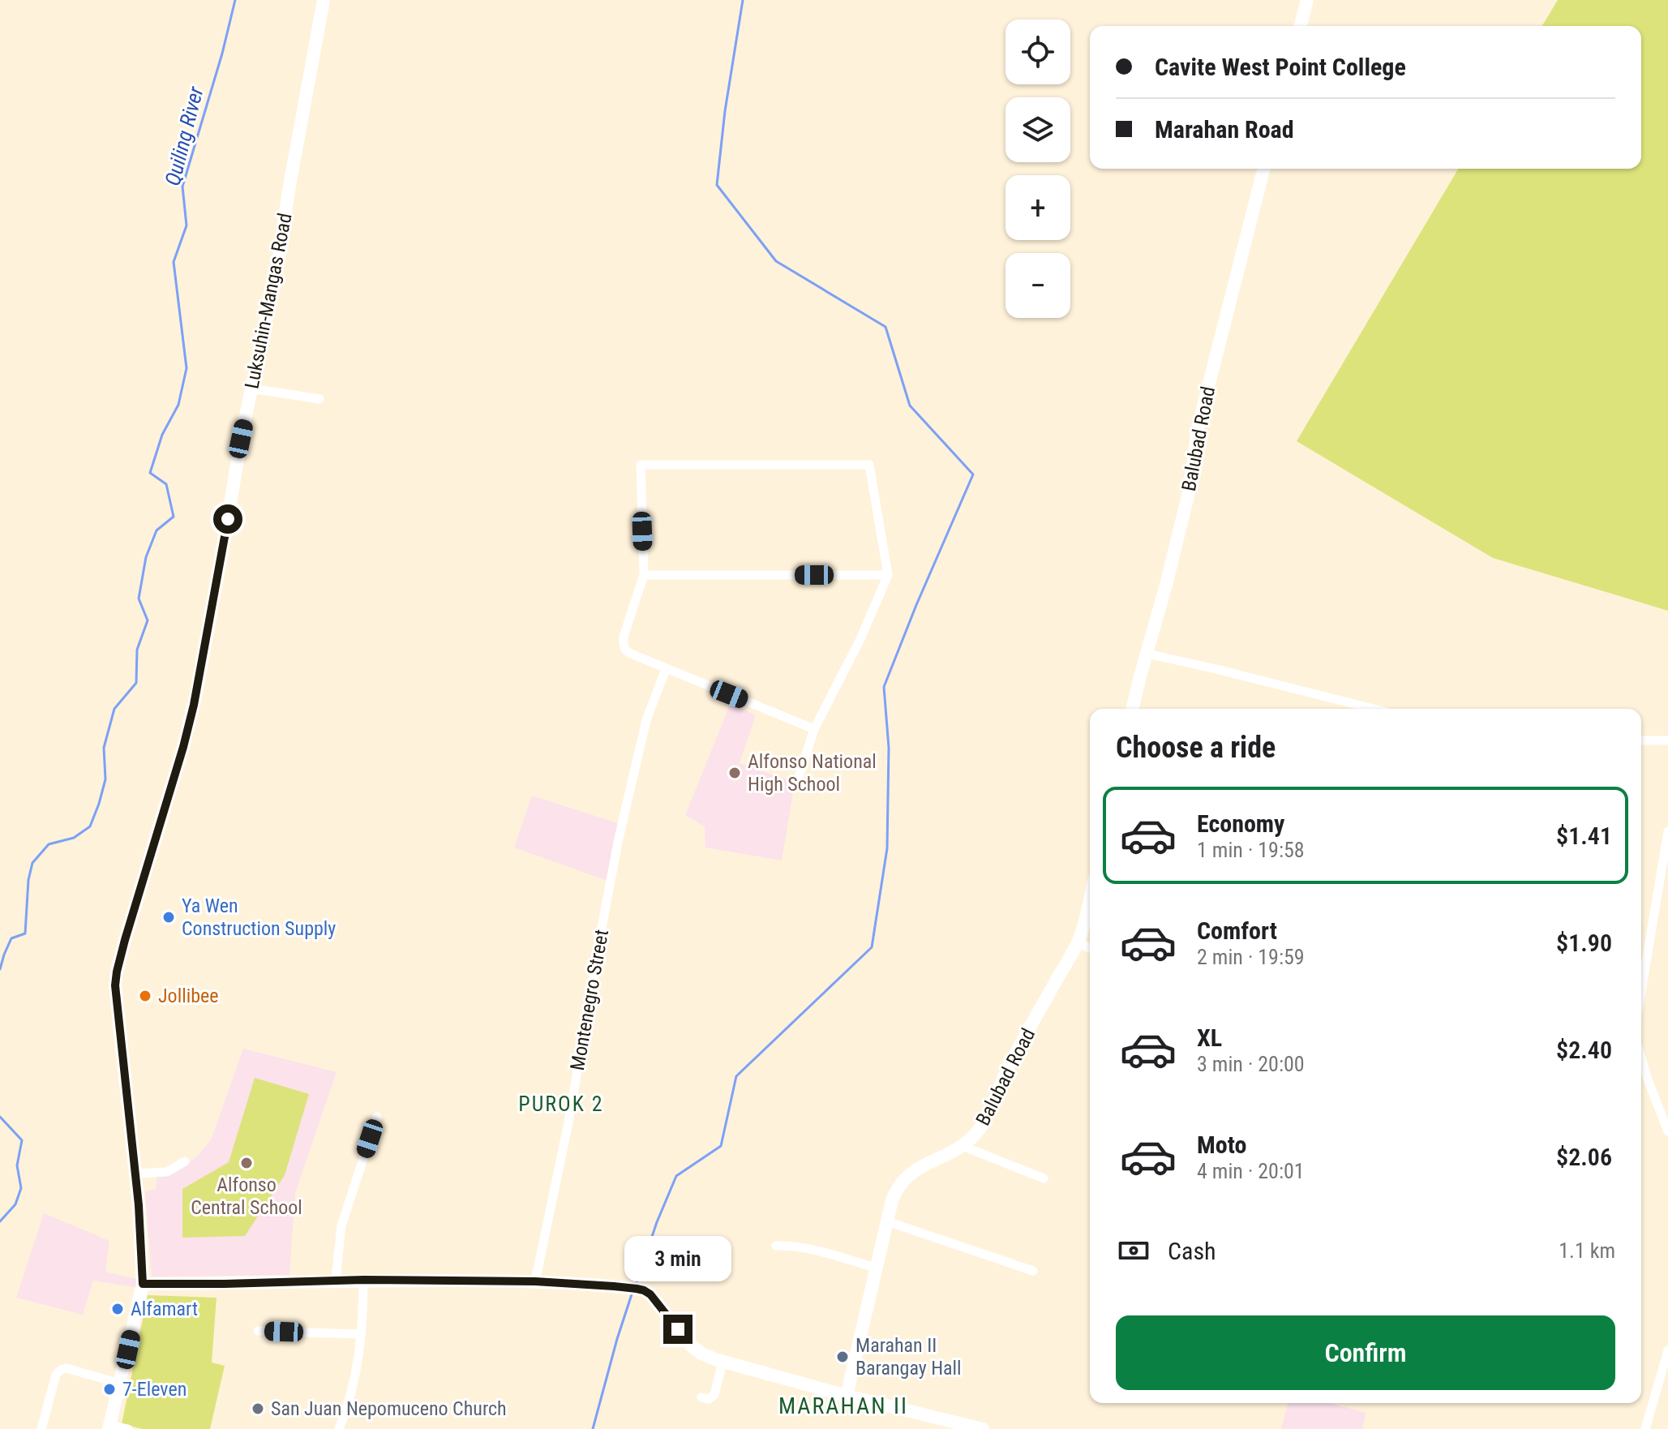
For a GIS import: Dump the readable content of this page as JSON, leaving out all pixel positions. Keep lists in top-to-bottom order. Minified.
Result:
{"streets":{"main road":["Luksuhin-Mangas Road","Balubad Road"],"street":["Montenegro Street"]},"districts":["PUROK 2","MARAHAN II"],"water":["Quiling River"],"places":["Alfonso National High School","Ya Wen Construction Supply","Jollibee","Alfonso Central School","Alfamart","Marahan II Barangay Hall","7-Eleven","San Juan Nepomuceno Church"],"page":{"map_buttons":["+","−"],"banner":["Cavite West Point College","Marahan Road"],"heading":"Choose a ride","list":[{"name":"Economy","note":"1 min · 19:58","value":"$1.41"},{"name":"Comfort","note":"2 min · 19:59","value":"$1.90"},{"name":"XL","note":"3 min · 20:00","value":"$2.40"},{"name":"Moto","note":"4 min · 20:01","value":"$2.06"}],"pay":["Cash","1.1 km"],"bubble":"3 min","buttons":"Confirm"}}
